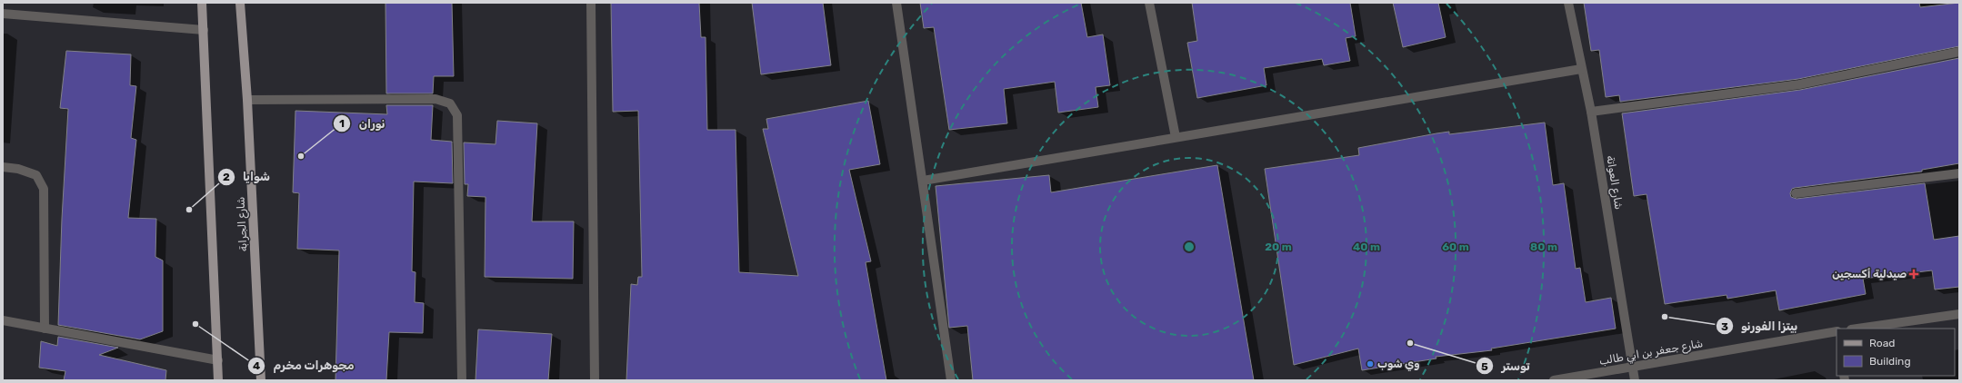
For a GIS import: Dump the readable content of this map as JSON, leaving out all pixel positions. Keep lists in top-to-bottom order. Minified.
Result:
{"streets":{"main road":["شارع الجرابة"],"street":["شارع العواتة","شارع جعفر بن ابي طالب"]},"crossings":[["شارع العواتة","شارع جعفر بن ابي طالب"]],"places":{"other":["نوران","شوايا","بيتزا الفورنو","مجوهرات مخرم","توستر","وي شوب"],"health":["صيدلية أكسجين"]},"legend":["Road","Building"],"rings":["20 m","40 m","60 m","80 m"]}
